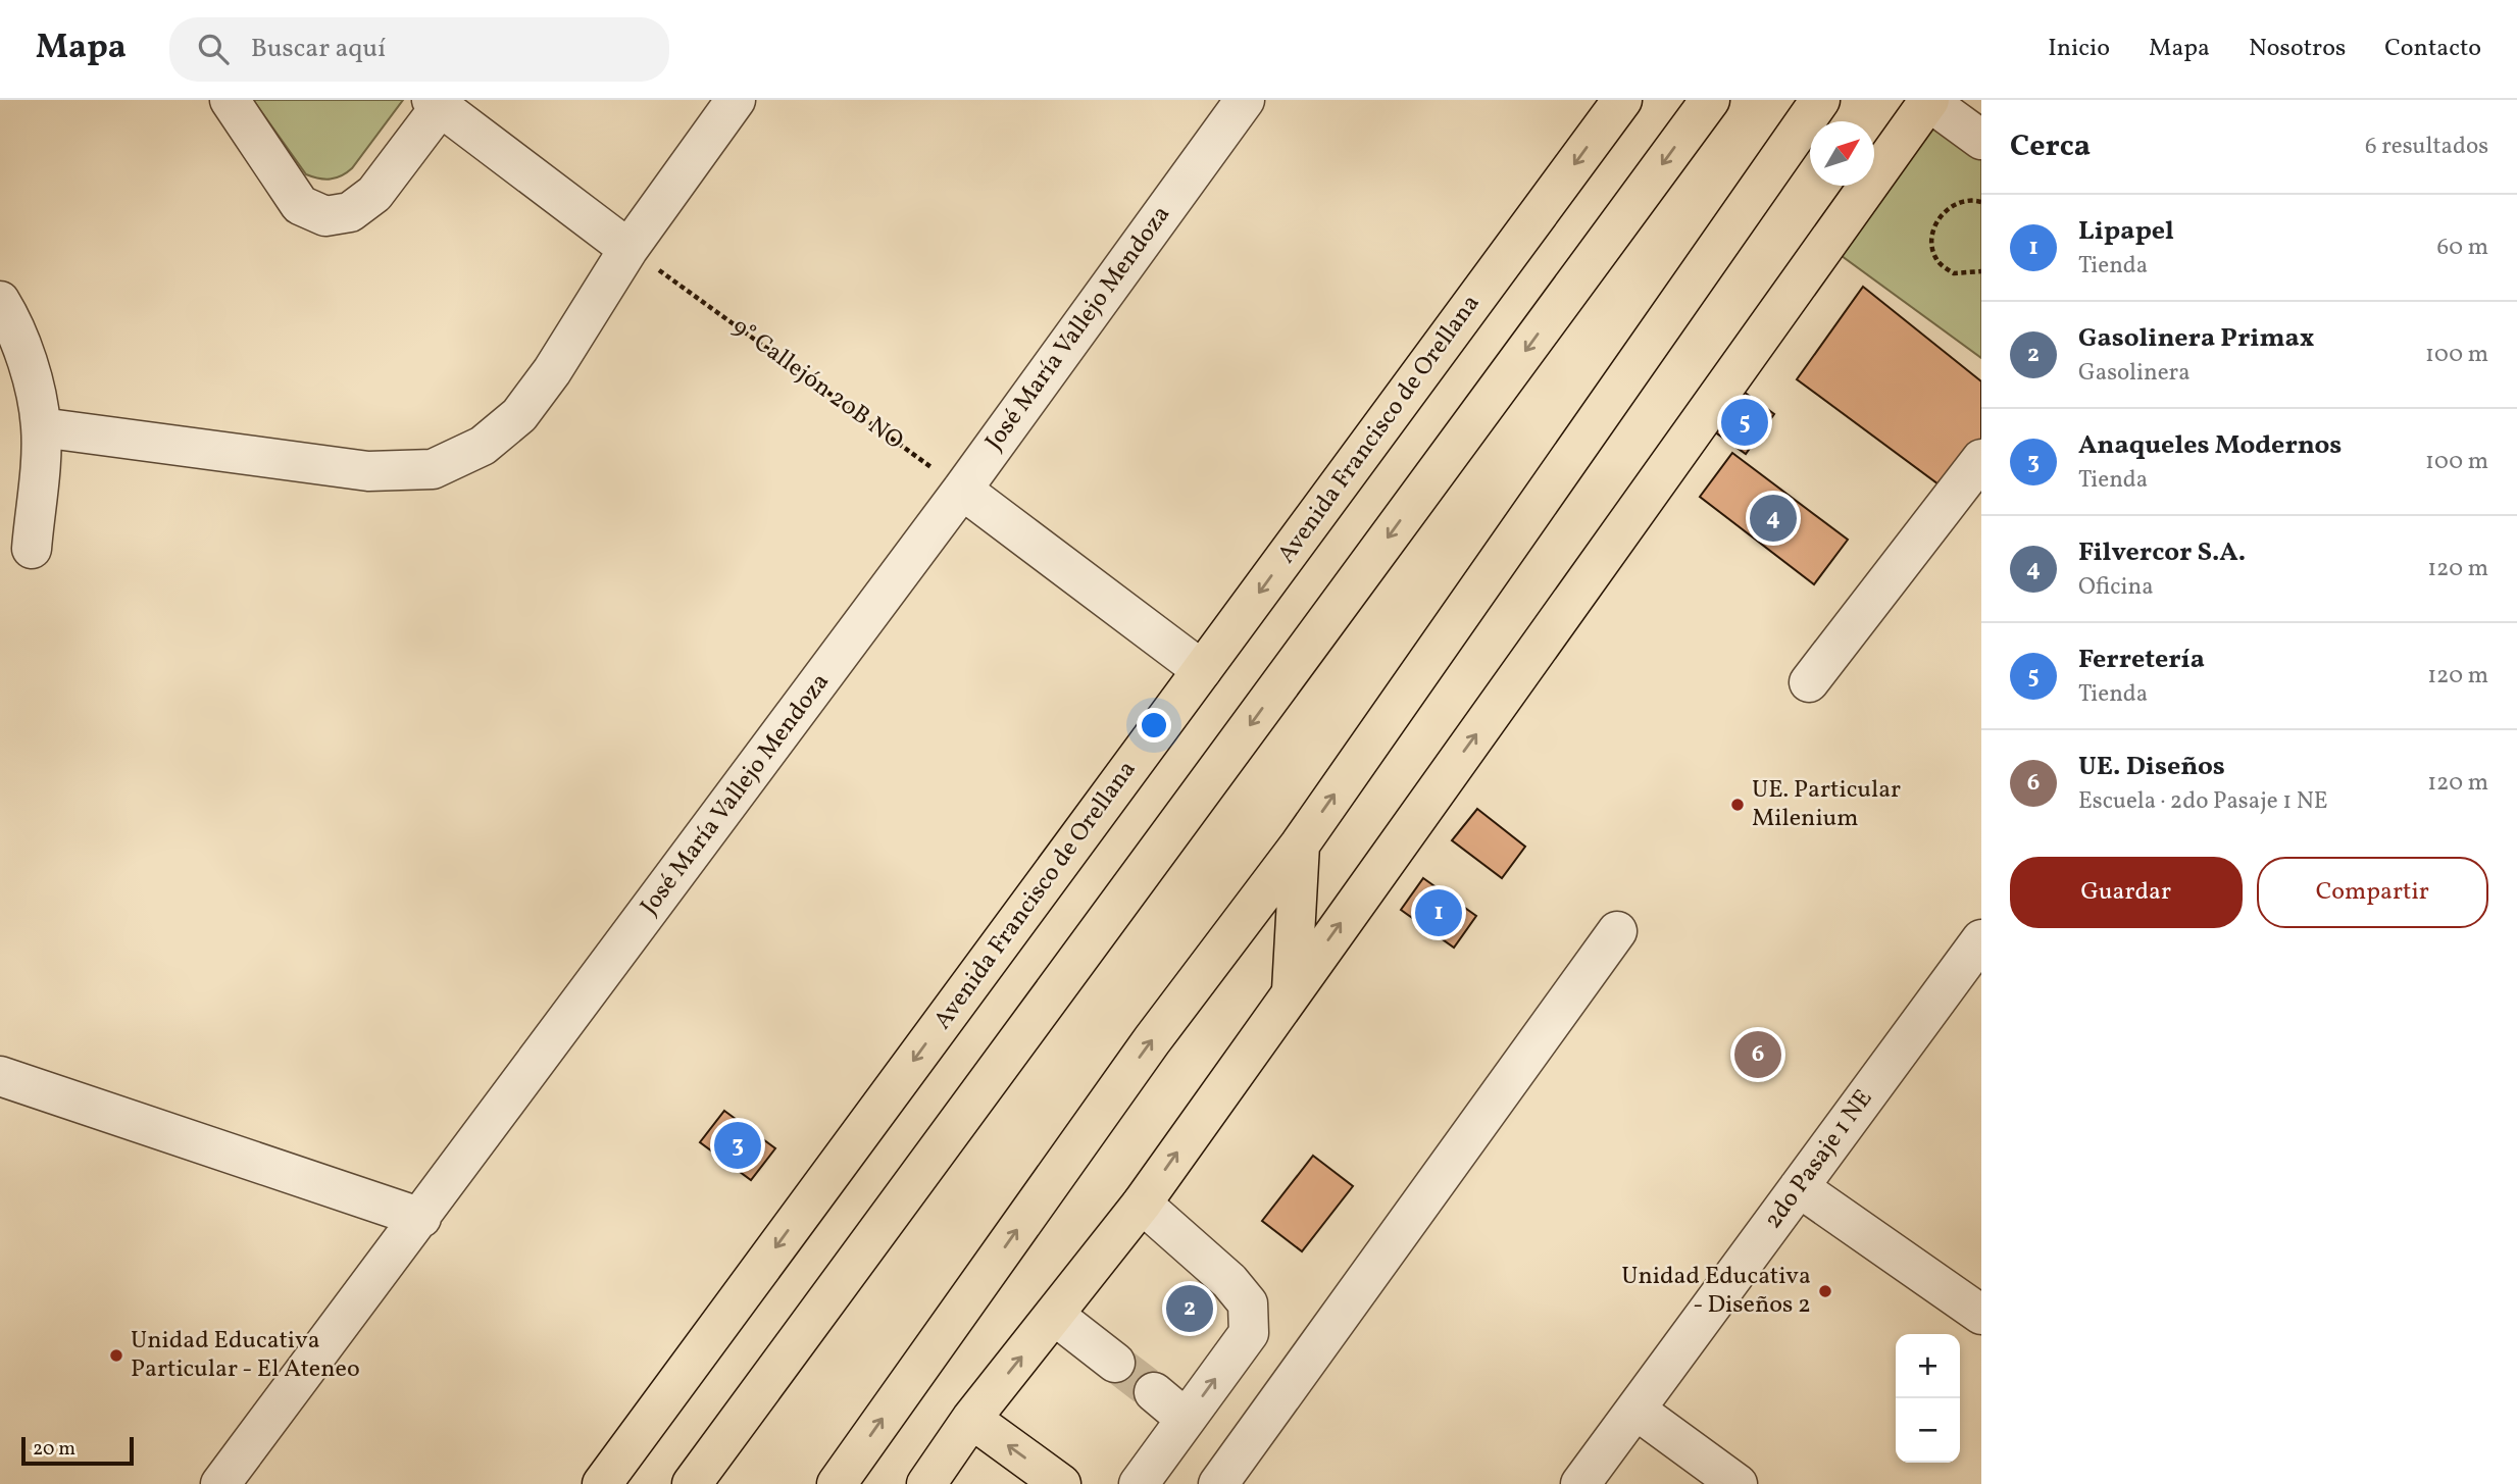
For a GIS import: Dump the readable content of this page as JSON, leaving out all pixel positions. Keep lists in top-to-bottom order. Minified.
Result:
{"streets":{"main road":["Avenida Francisco de Orellana"],"street":["José María Vallejo Mendoza","2do Pasaje 1 NE"],"path":["9° Callejón 20B NO"]},"crossings":[["José María Vallejo Mendoza","9° Callejón 20B NO"]],"places":["UE. Particular Milenium","Unidad Educativa - Diseños 2","Unidad Educativa Particular - El Ateneo"],"scale_bar":"20 m","north":"top right","page":{"header":"Mapa","search":"Buscar aquí","nav":["Inicio","Mapa","Nosotros","Contacto"],"heading":["Cerca","6 resultados"],"list":[{"mark":"1","name":"Lipapel","note":"Tienda","value":"60 m"},{"mark":"2","name":"Gasolinera Primax","note":"Gasolinera","value":"100 m"},{"mark":"3","name":"Anaqueles Modernos","note":"Tienda","value":"100 m"},{"mark":"4","name":"Filvercor S.A.","note":"Oficina","value":"120 m"},{"mark":"5","name":"Ferretería","note":"Tienda","value":"120 m"},{"mark":"6","name":"UE. Diseños","note":"Escuela · 2do Pasaje 1 NE","value":"120 m"}],"pins":["5","4","1","6","3","2"],"buttons":["Guardar","Compartir"],"map_buttons":["+","−"],"scale":"20 m"}}
